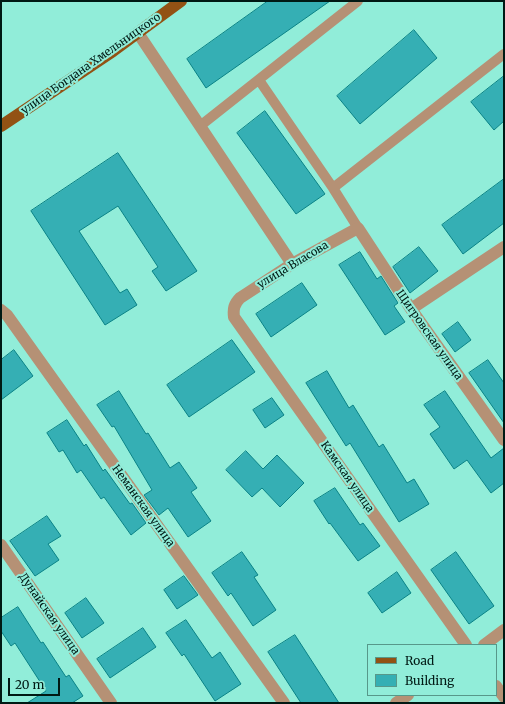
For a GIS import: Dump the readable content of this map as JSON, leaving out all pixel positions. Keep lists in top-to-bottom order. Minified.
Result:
{"streets":{"main road":["улица Богдана Хмельницкого"],"street":["улица Власова","Щигровская улица","Камская улица","Неманская улица","Дунайская улица"]},"crossings":[["улица Власова","Щигровская улица"],["улица Власова","Камская улица"]],"legend":["Road","Building"],"scale_bar":"20 m"}
